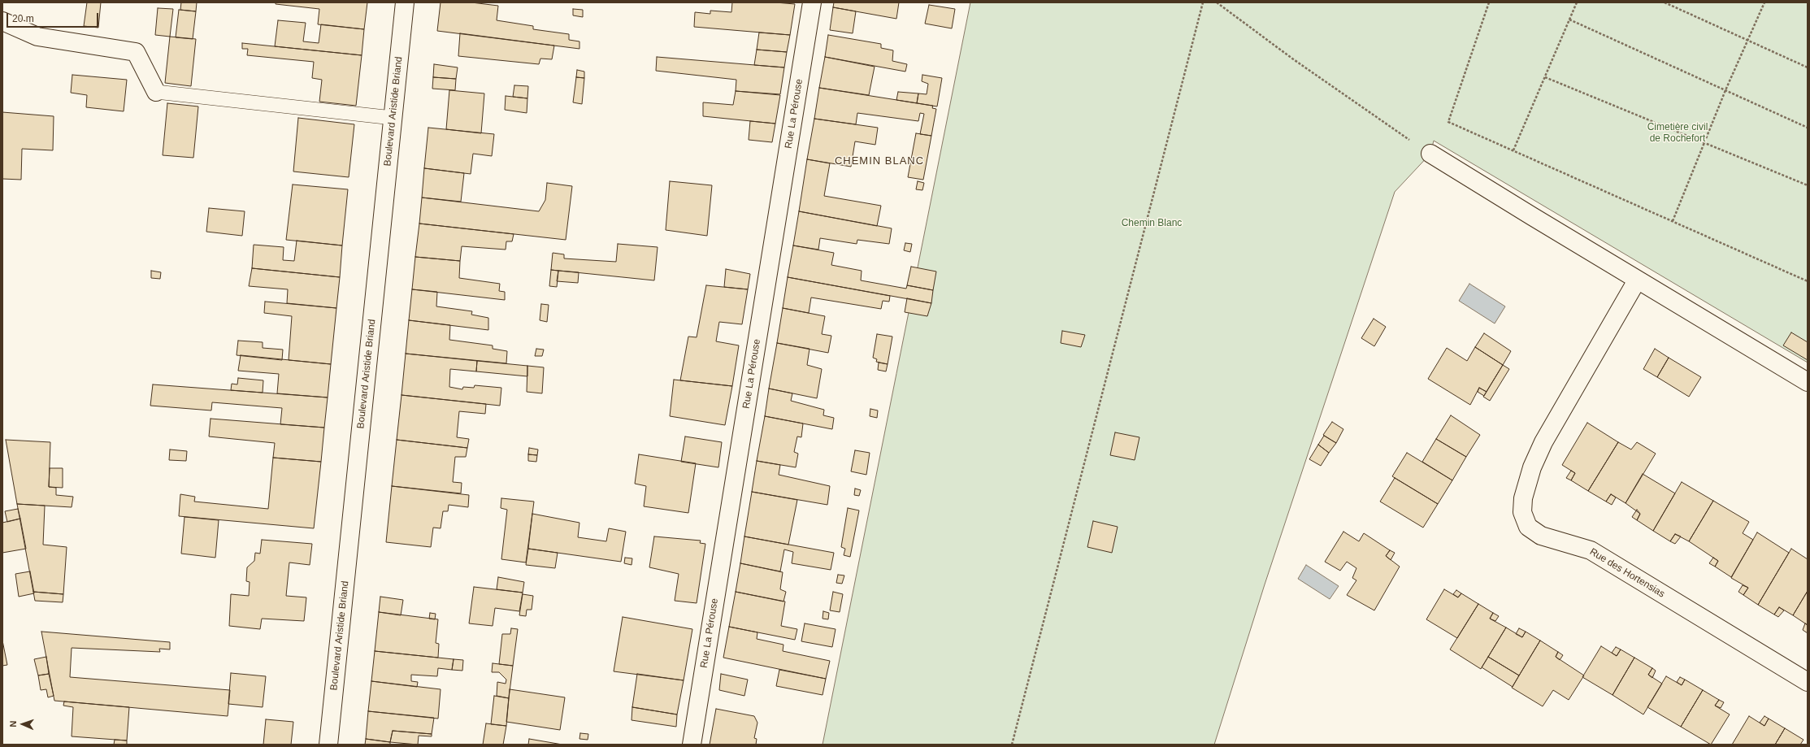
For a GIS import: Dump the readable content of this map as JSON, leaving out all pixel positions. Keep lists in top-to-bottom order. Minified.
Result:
{"streets":{"street":["Boulevard Aristide Briand","Rue La Pérouse","Rue des Hortensias"]},"districts":["CHEMIN BLANC"],"parks":["Cimetière civil de Rochefort","Chemin Blanc"],"scale_bar":"20 m","north":"left"}
